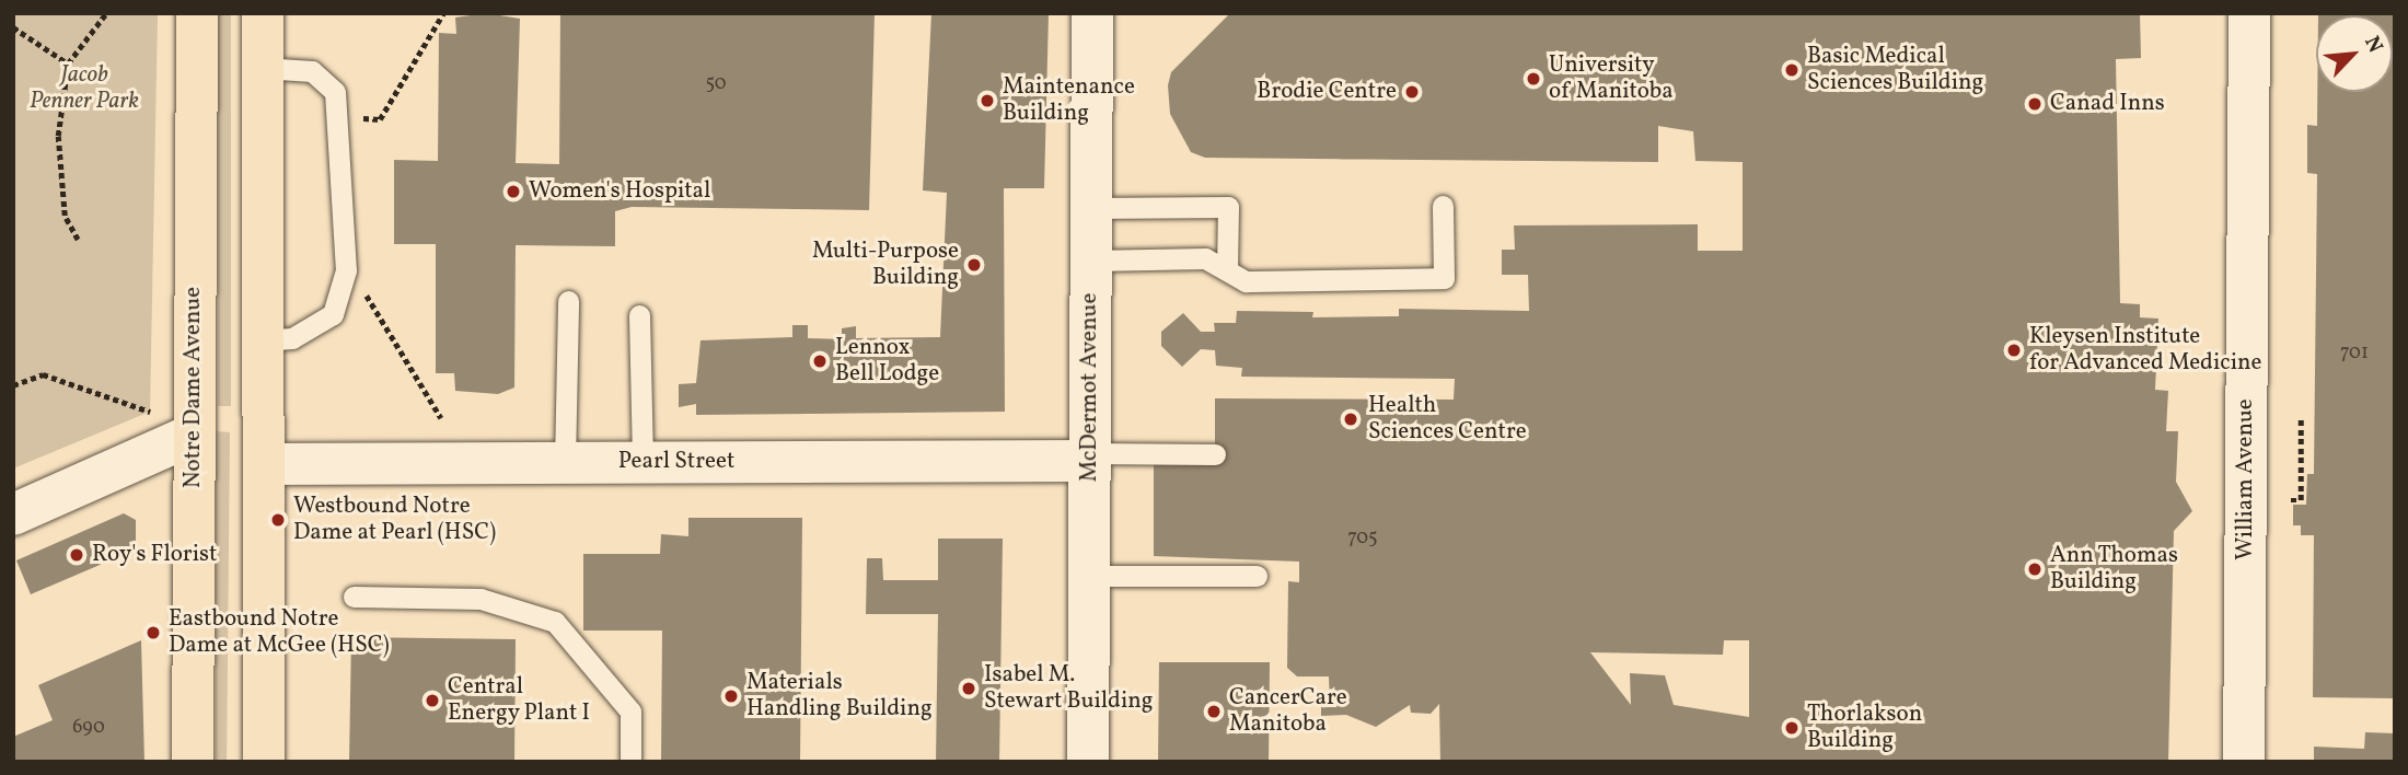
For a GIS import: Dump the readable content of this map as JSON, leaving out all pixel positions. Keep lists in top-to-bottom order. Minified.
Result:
{"streets":{"main road":["Notre Dame Avenue"],"street":["McDermot Avenue","Pearl Street","William Avenue"]},"crossings":[["McDermot Avenue","Pearl Street"]],"parks":["Jacob Penner Park"],"places":["Basic Medical Sciences Building","University of Manitoba","Brodie Centre","Maintenance Building","Canad Inns","Women's Hospital","Multi-Purpose Building","Kleysen Institute for Advanced Medicine","Lennox Bell Lodge","Health Sciences Centre","Westbound Notre Dame at Pearl (HSC)","Roy's Florist","Ann Thomas Building","Eastbound Notre Dame at McGee (HSC)","Isabel M. Stewart Building","Materials Handling Building","Central Energy Plant I","CancerCare Manitoba","Thorlakson Building"],"house_numbers":["50","701","705","690"],"north":"top right"}
